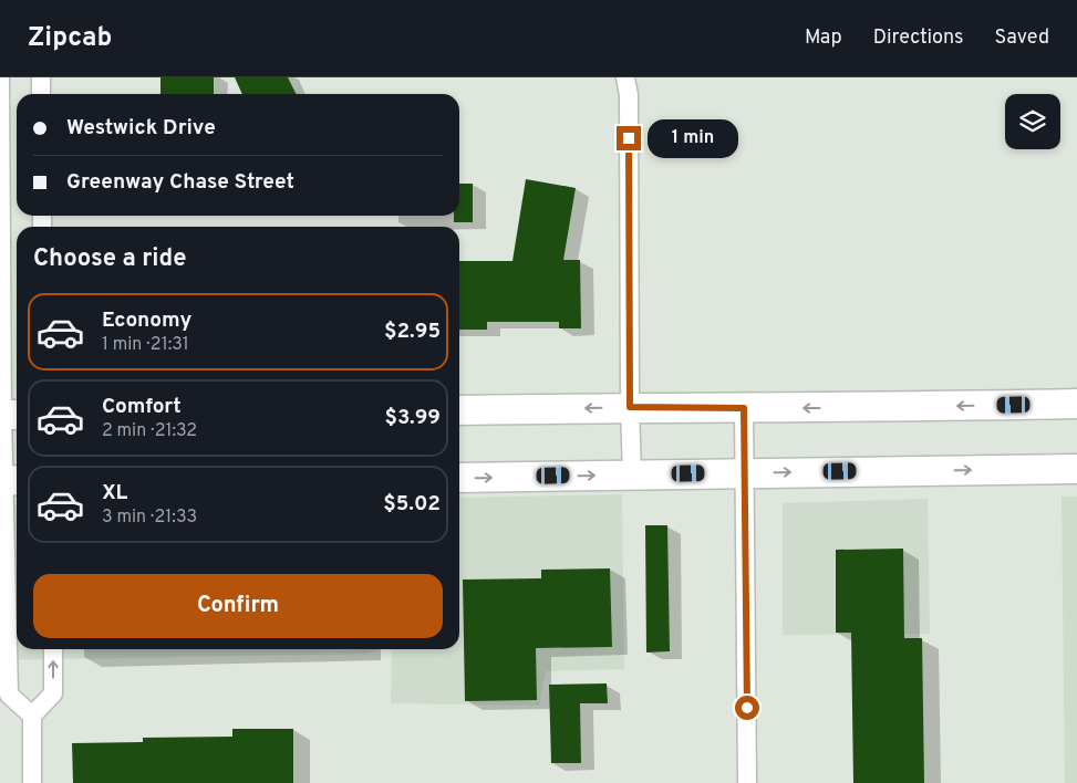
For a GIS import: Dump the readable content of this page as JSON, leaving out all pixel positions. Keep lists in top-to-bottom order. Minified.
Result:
{"page":{"header":"Zipcab","nav":["Map","Directions","Saved"],"banner":["Westwick Drive","Greenway Chase Street"],"bubble":"1 min","heading":"Choose a ride","list":[{"name":"Economy","note":"1 min · 21:31","value":"$2.95"},{"name":"Comfort","note":"2 min · 21:32","value":"$3.99"},{"name":"XL","note":"3 min · 21:33","value":"$5.02"}],"buttons":"Confirm"}}
